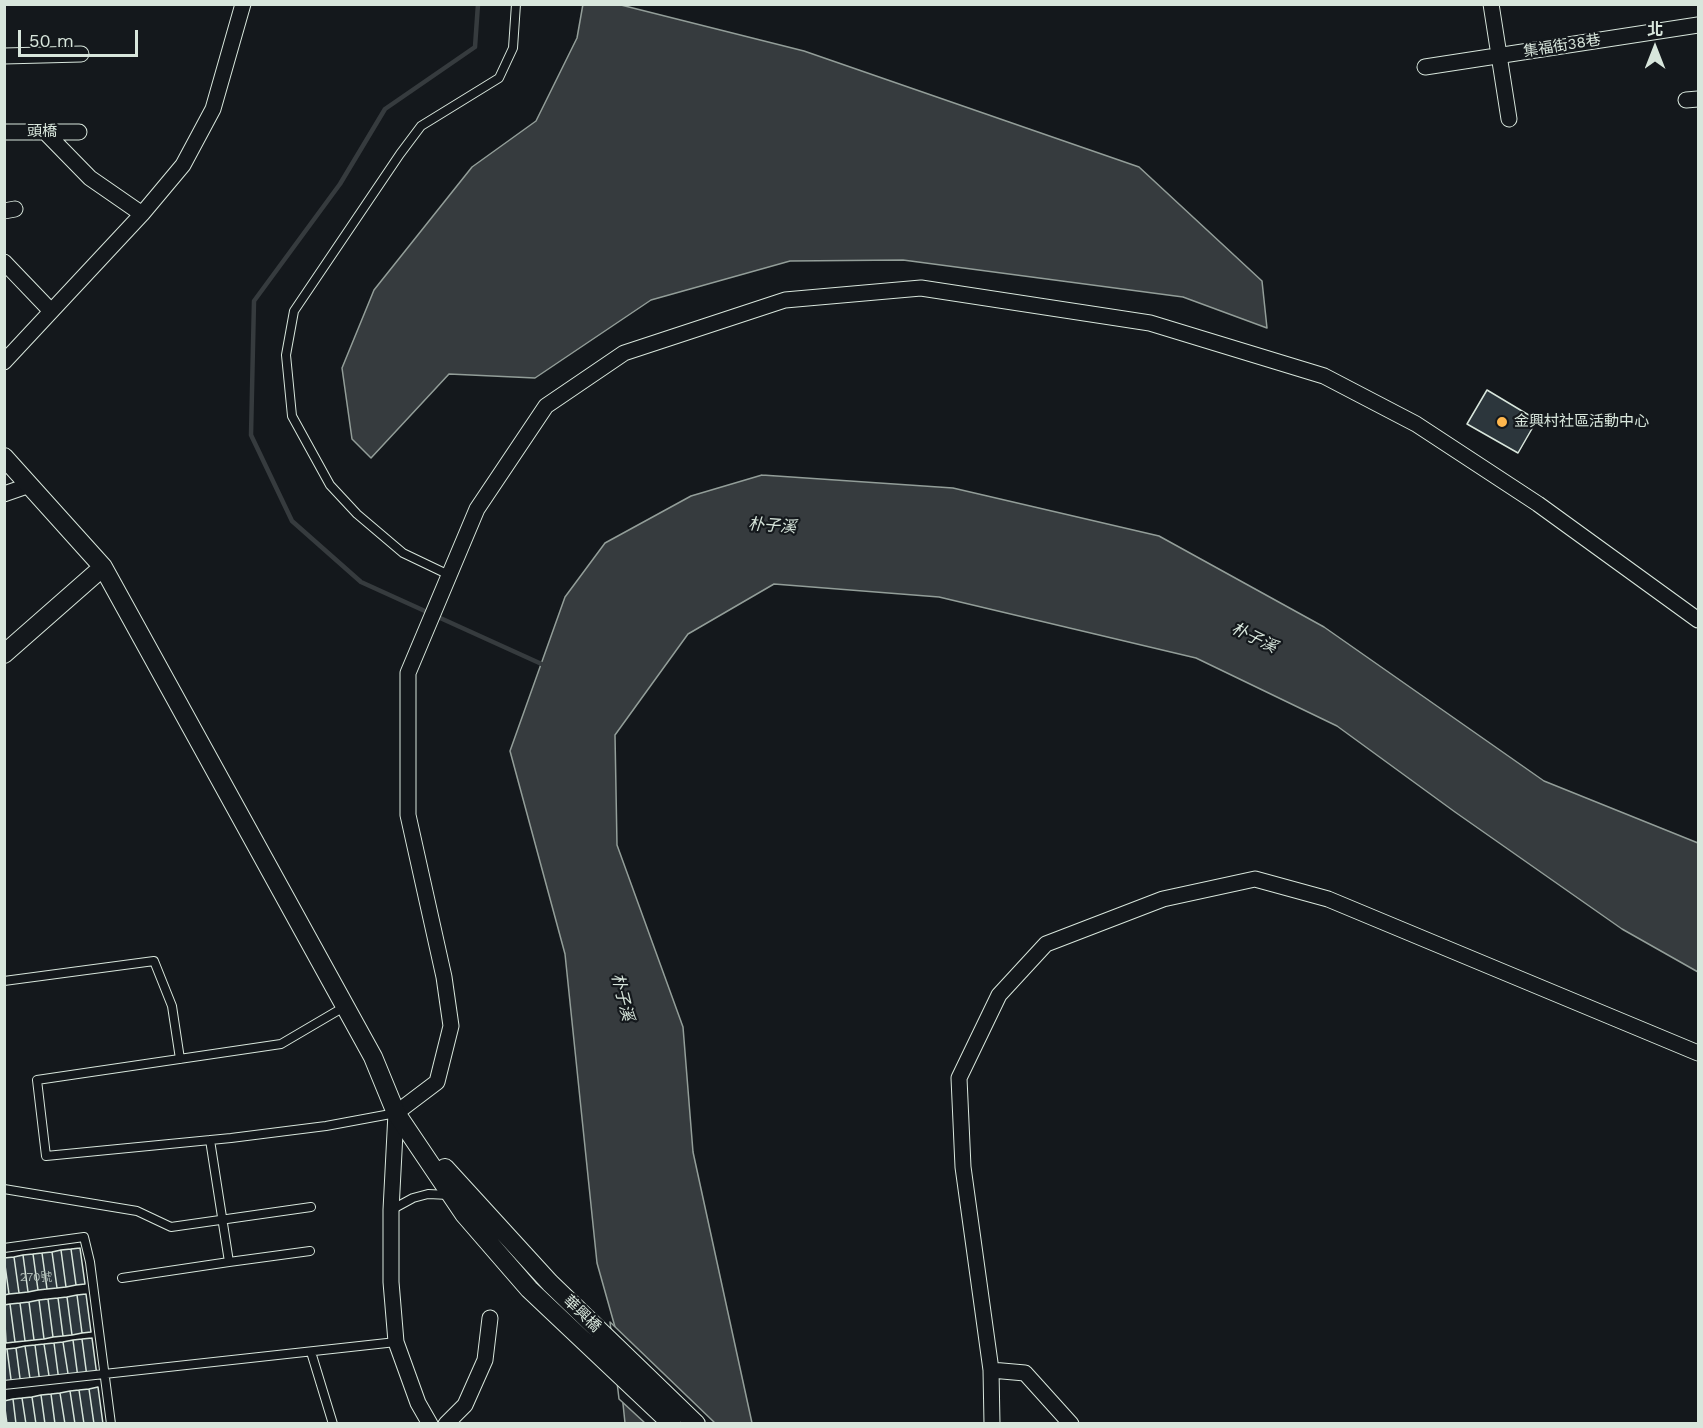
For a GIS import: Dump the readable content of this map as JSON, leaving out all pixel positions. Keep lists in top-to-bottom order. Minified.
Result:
{"streets":{"street":["集福街38巷","頭橋","華興橋"]},"water":["朴子溪"],"places":["金興村社區活動中心"],"house_numbers":["270號"],"scale_bar":"50 m","north":"top"}
